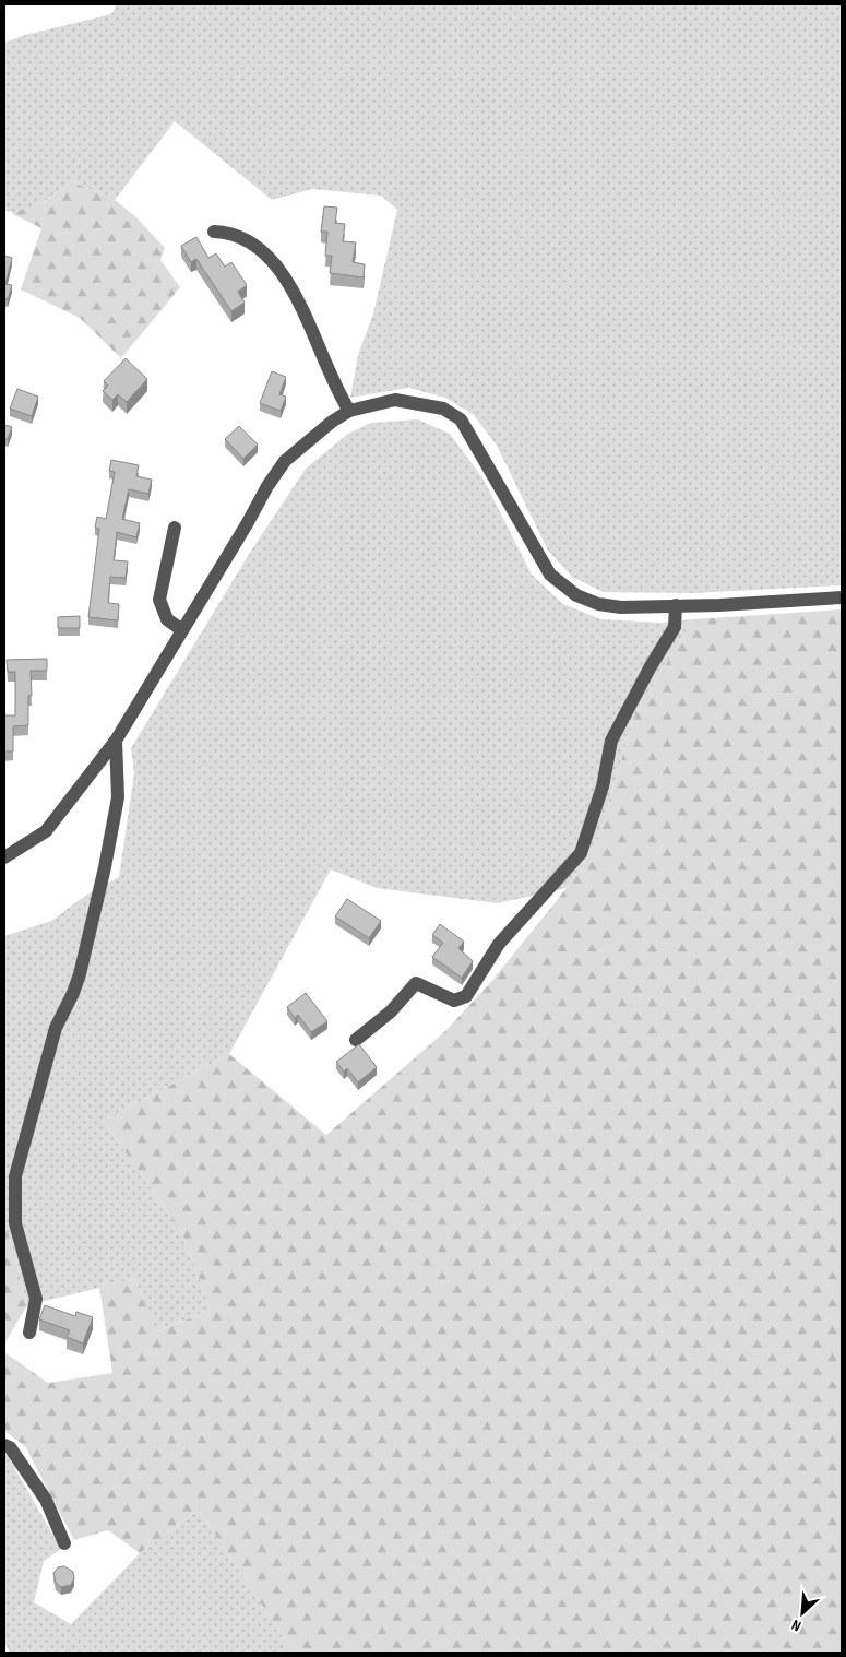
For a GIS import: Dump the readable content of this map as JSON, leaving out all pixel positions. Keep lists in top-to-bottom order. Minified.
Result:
{"north":"bottom left"}
